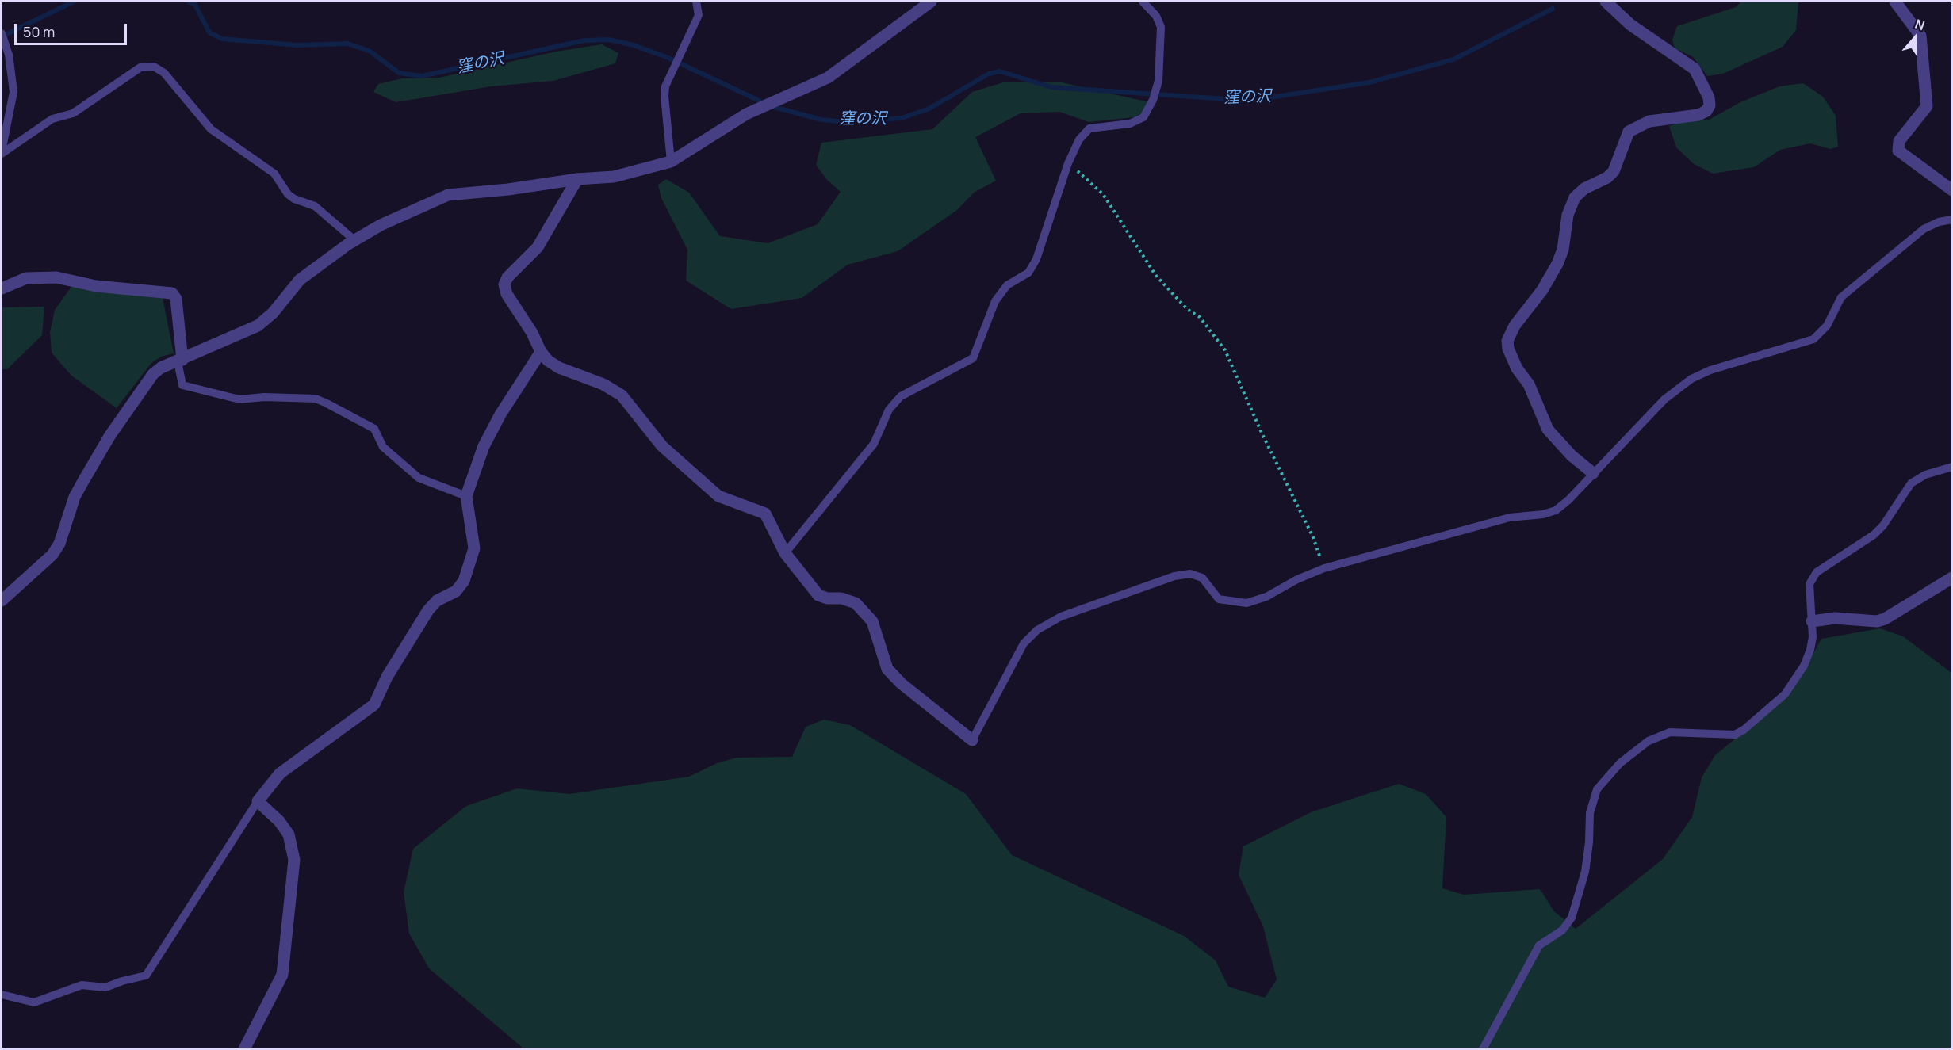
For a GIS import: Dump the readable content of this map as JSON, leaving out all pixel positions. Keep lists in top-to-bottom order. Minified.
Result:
{"water":["窪の沢"],"scale_bar":"50 m","north":"top"}
